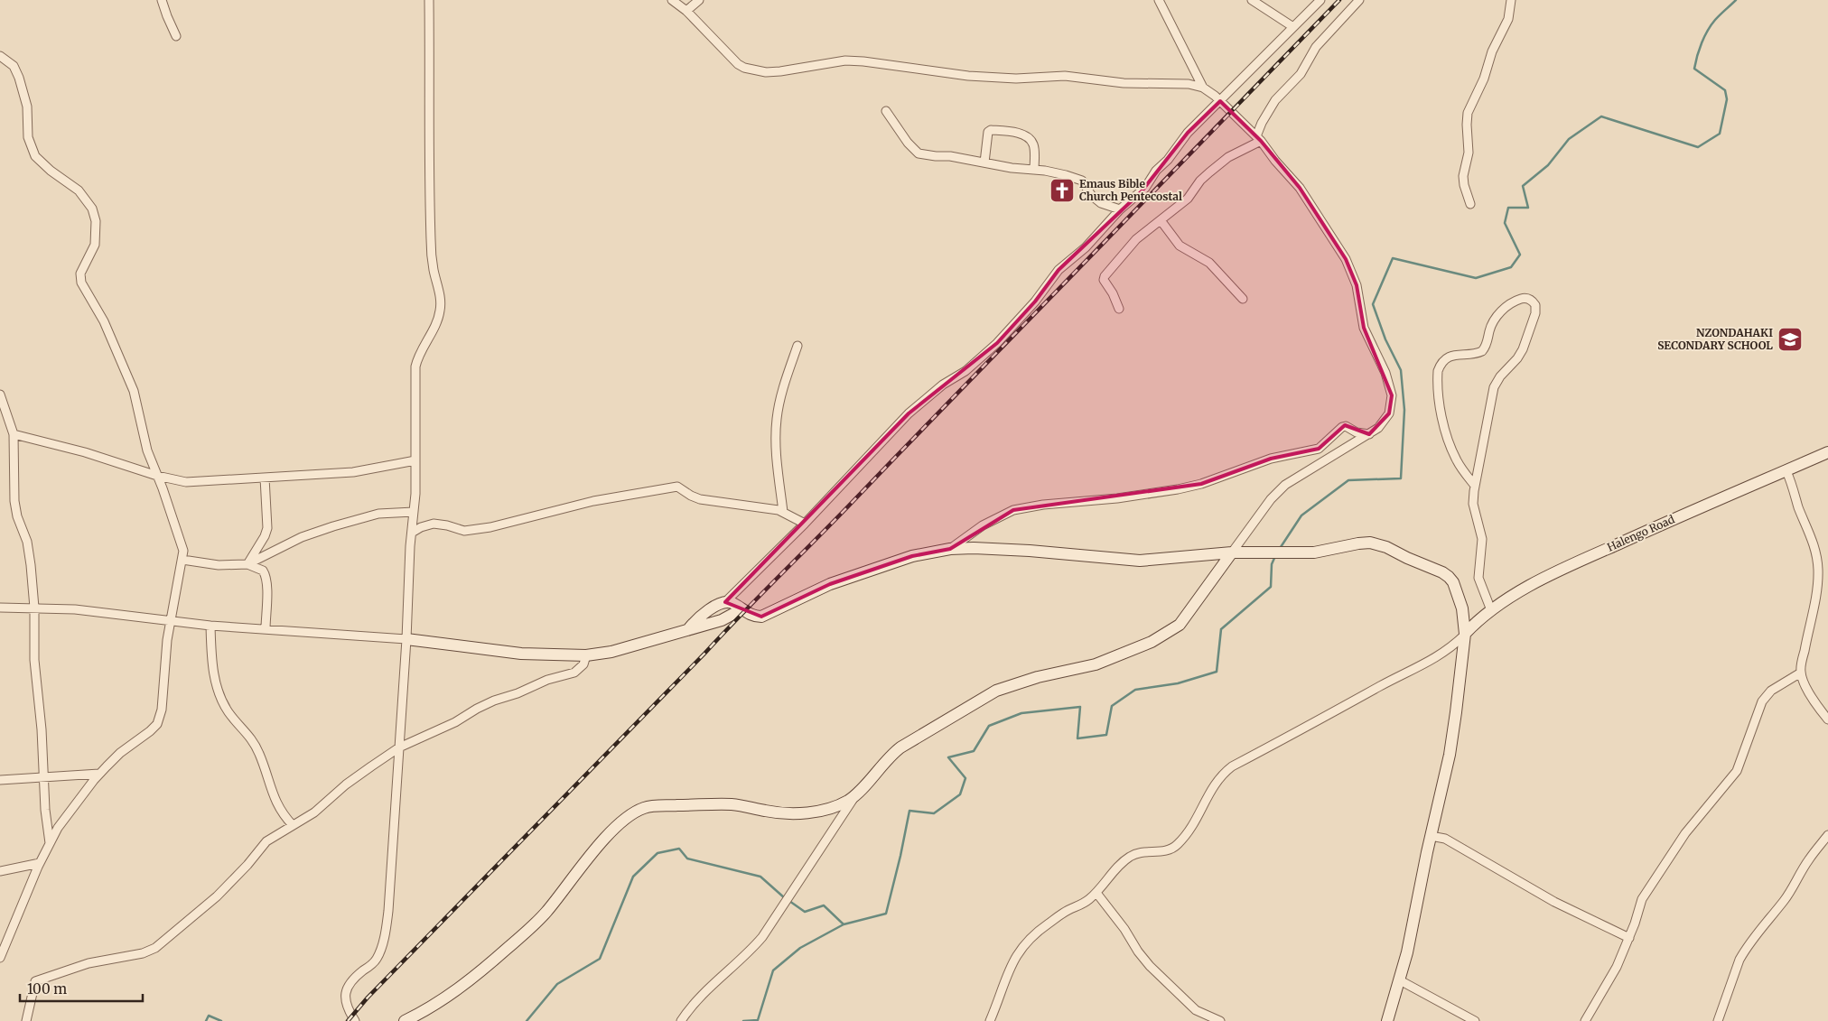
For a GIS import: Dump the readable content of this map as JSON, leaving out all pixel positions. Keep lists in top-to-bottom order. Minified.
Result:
{"streets":{"street":["Halengo Road"]},"places":{"church":["Emaus Bible Church Pentecostal"],"school or university":["NZONDAHAKI SECONDARY SCHOOL"]},"scale_bar":"100 m"}
